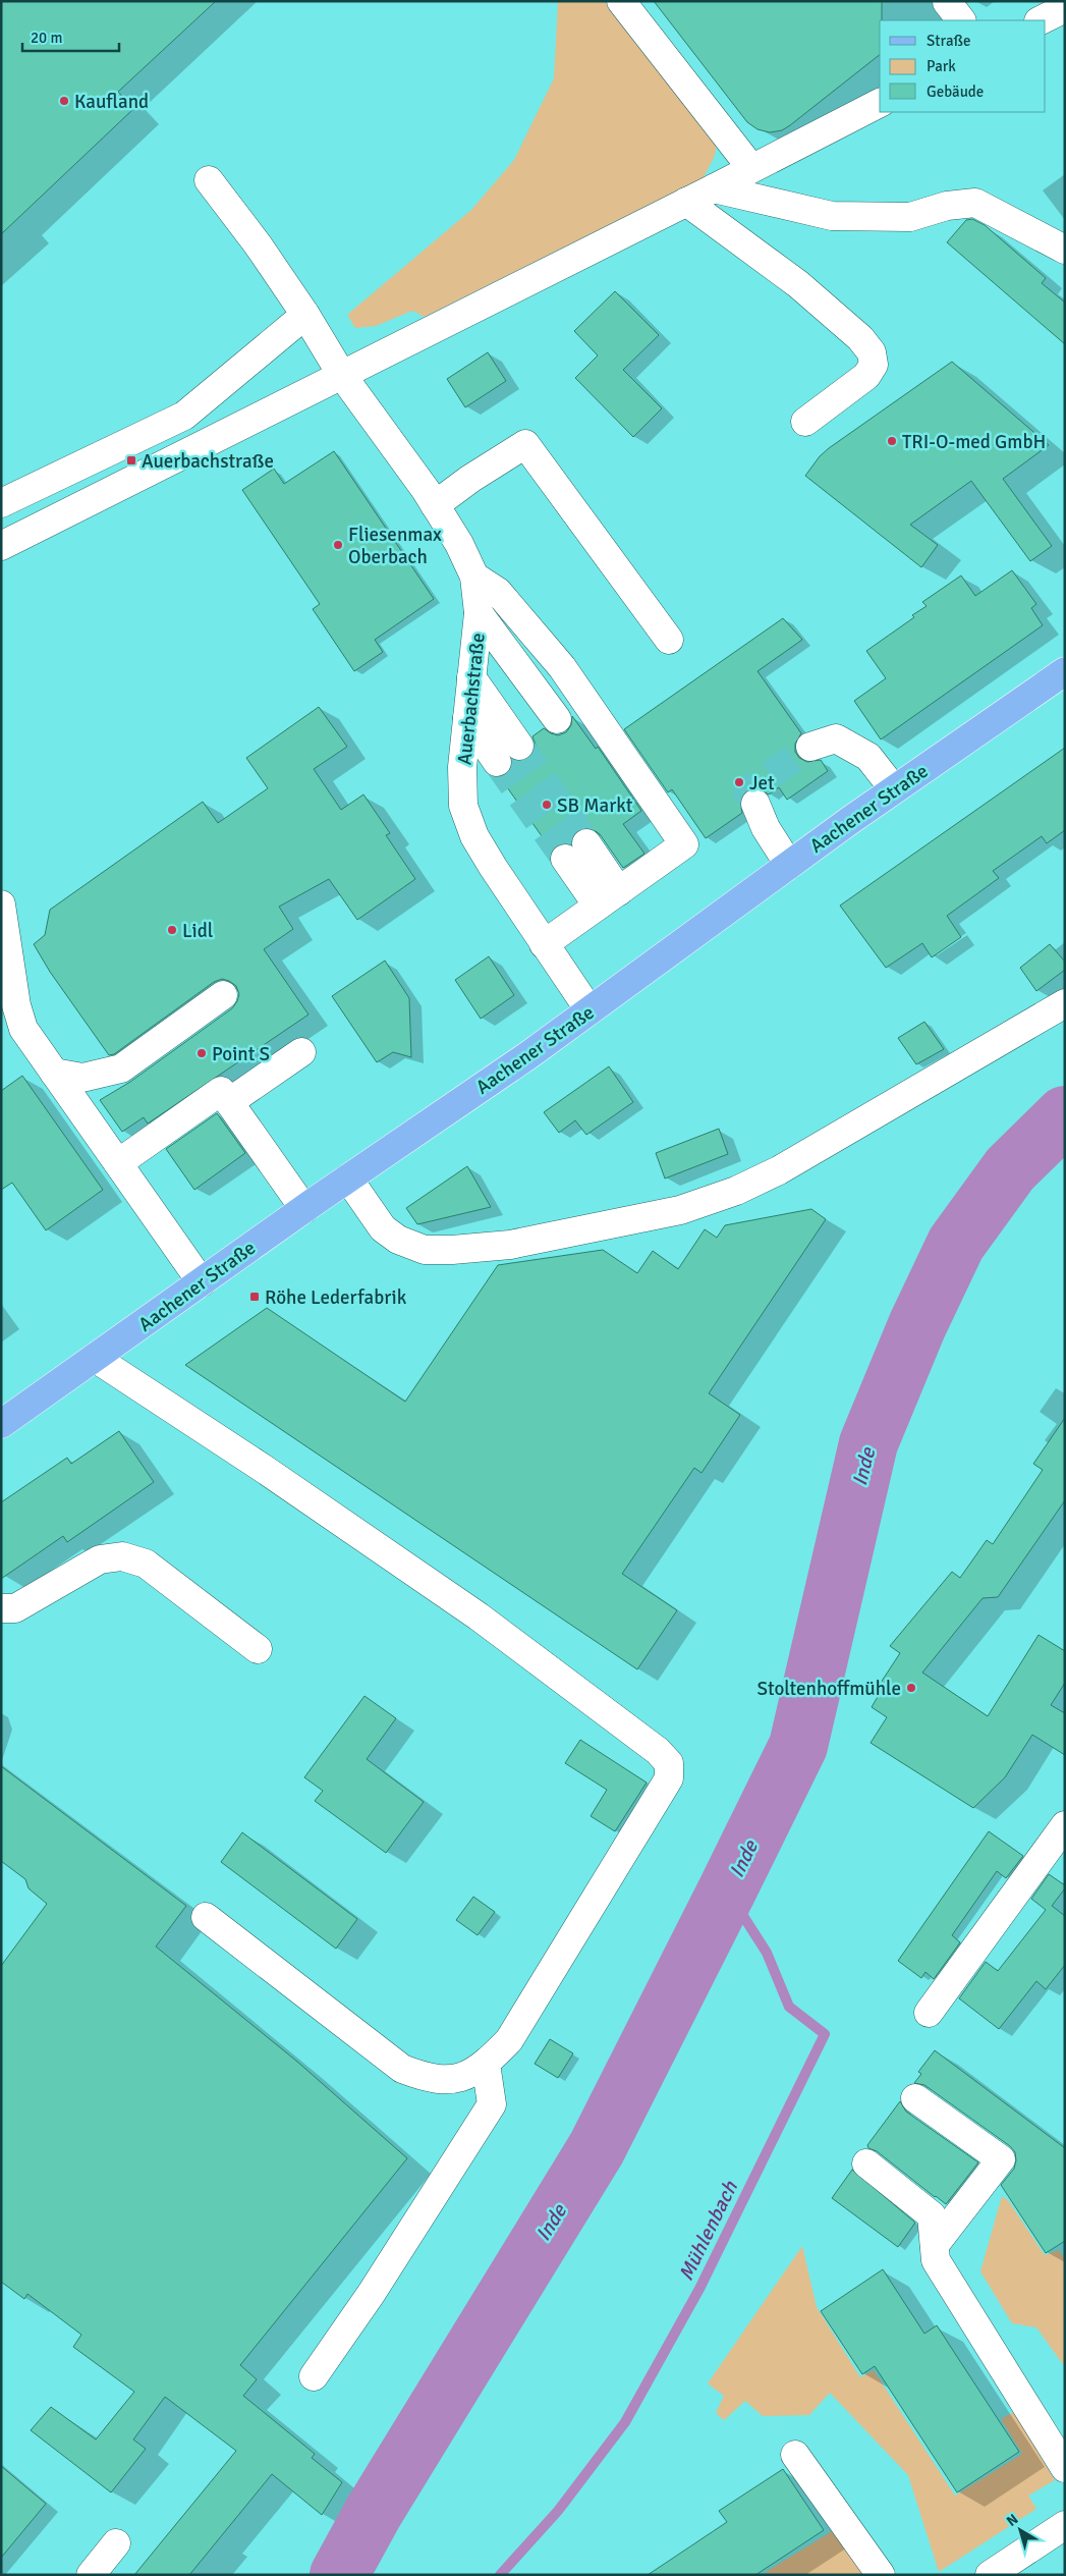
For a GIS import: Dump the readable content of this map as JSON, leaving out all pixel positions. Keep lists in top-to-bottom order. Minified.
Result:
{"streets":{"main road":["Aachener Straße"],"street":["Auerbachstraße"]},"crossings":[["Auerbachstraße","Aachener Straße"]],"water":["Inde","Mühlenbach"],"places":{"other":["Kaufland","TRI-O-med GmbH","Fliesenmax Oberbach","Jet","SB Markt","Lidl","Point S","Stoltenhoffmühle"],"transit":["Auerbachstraße","Röhe Lederfabrik"]},"legend":["Straße","Park","Gebäude"],"scale_bar":"20 m","north":"top left"}
